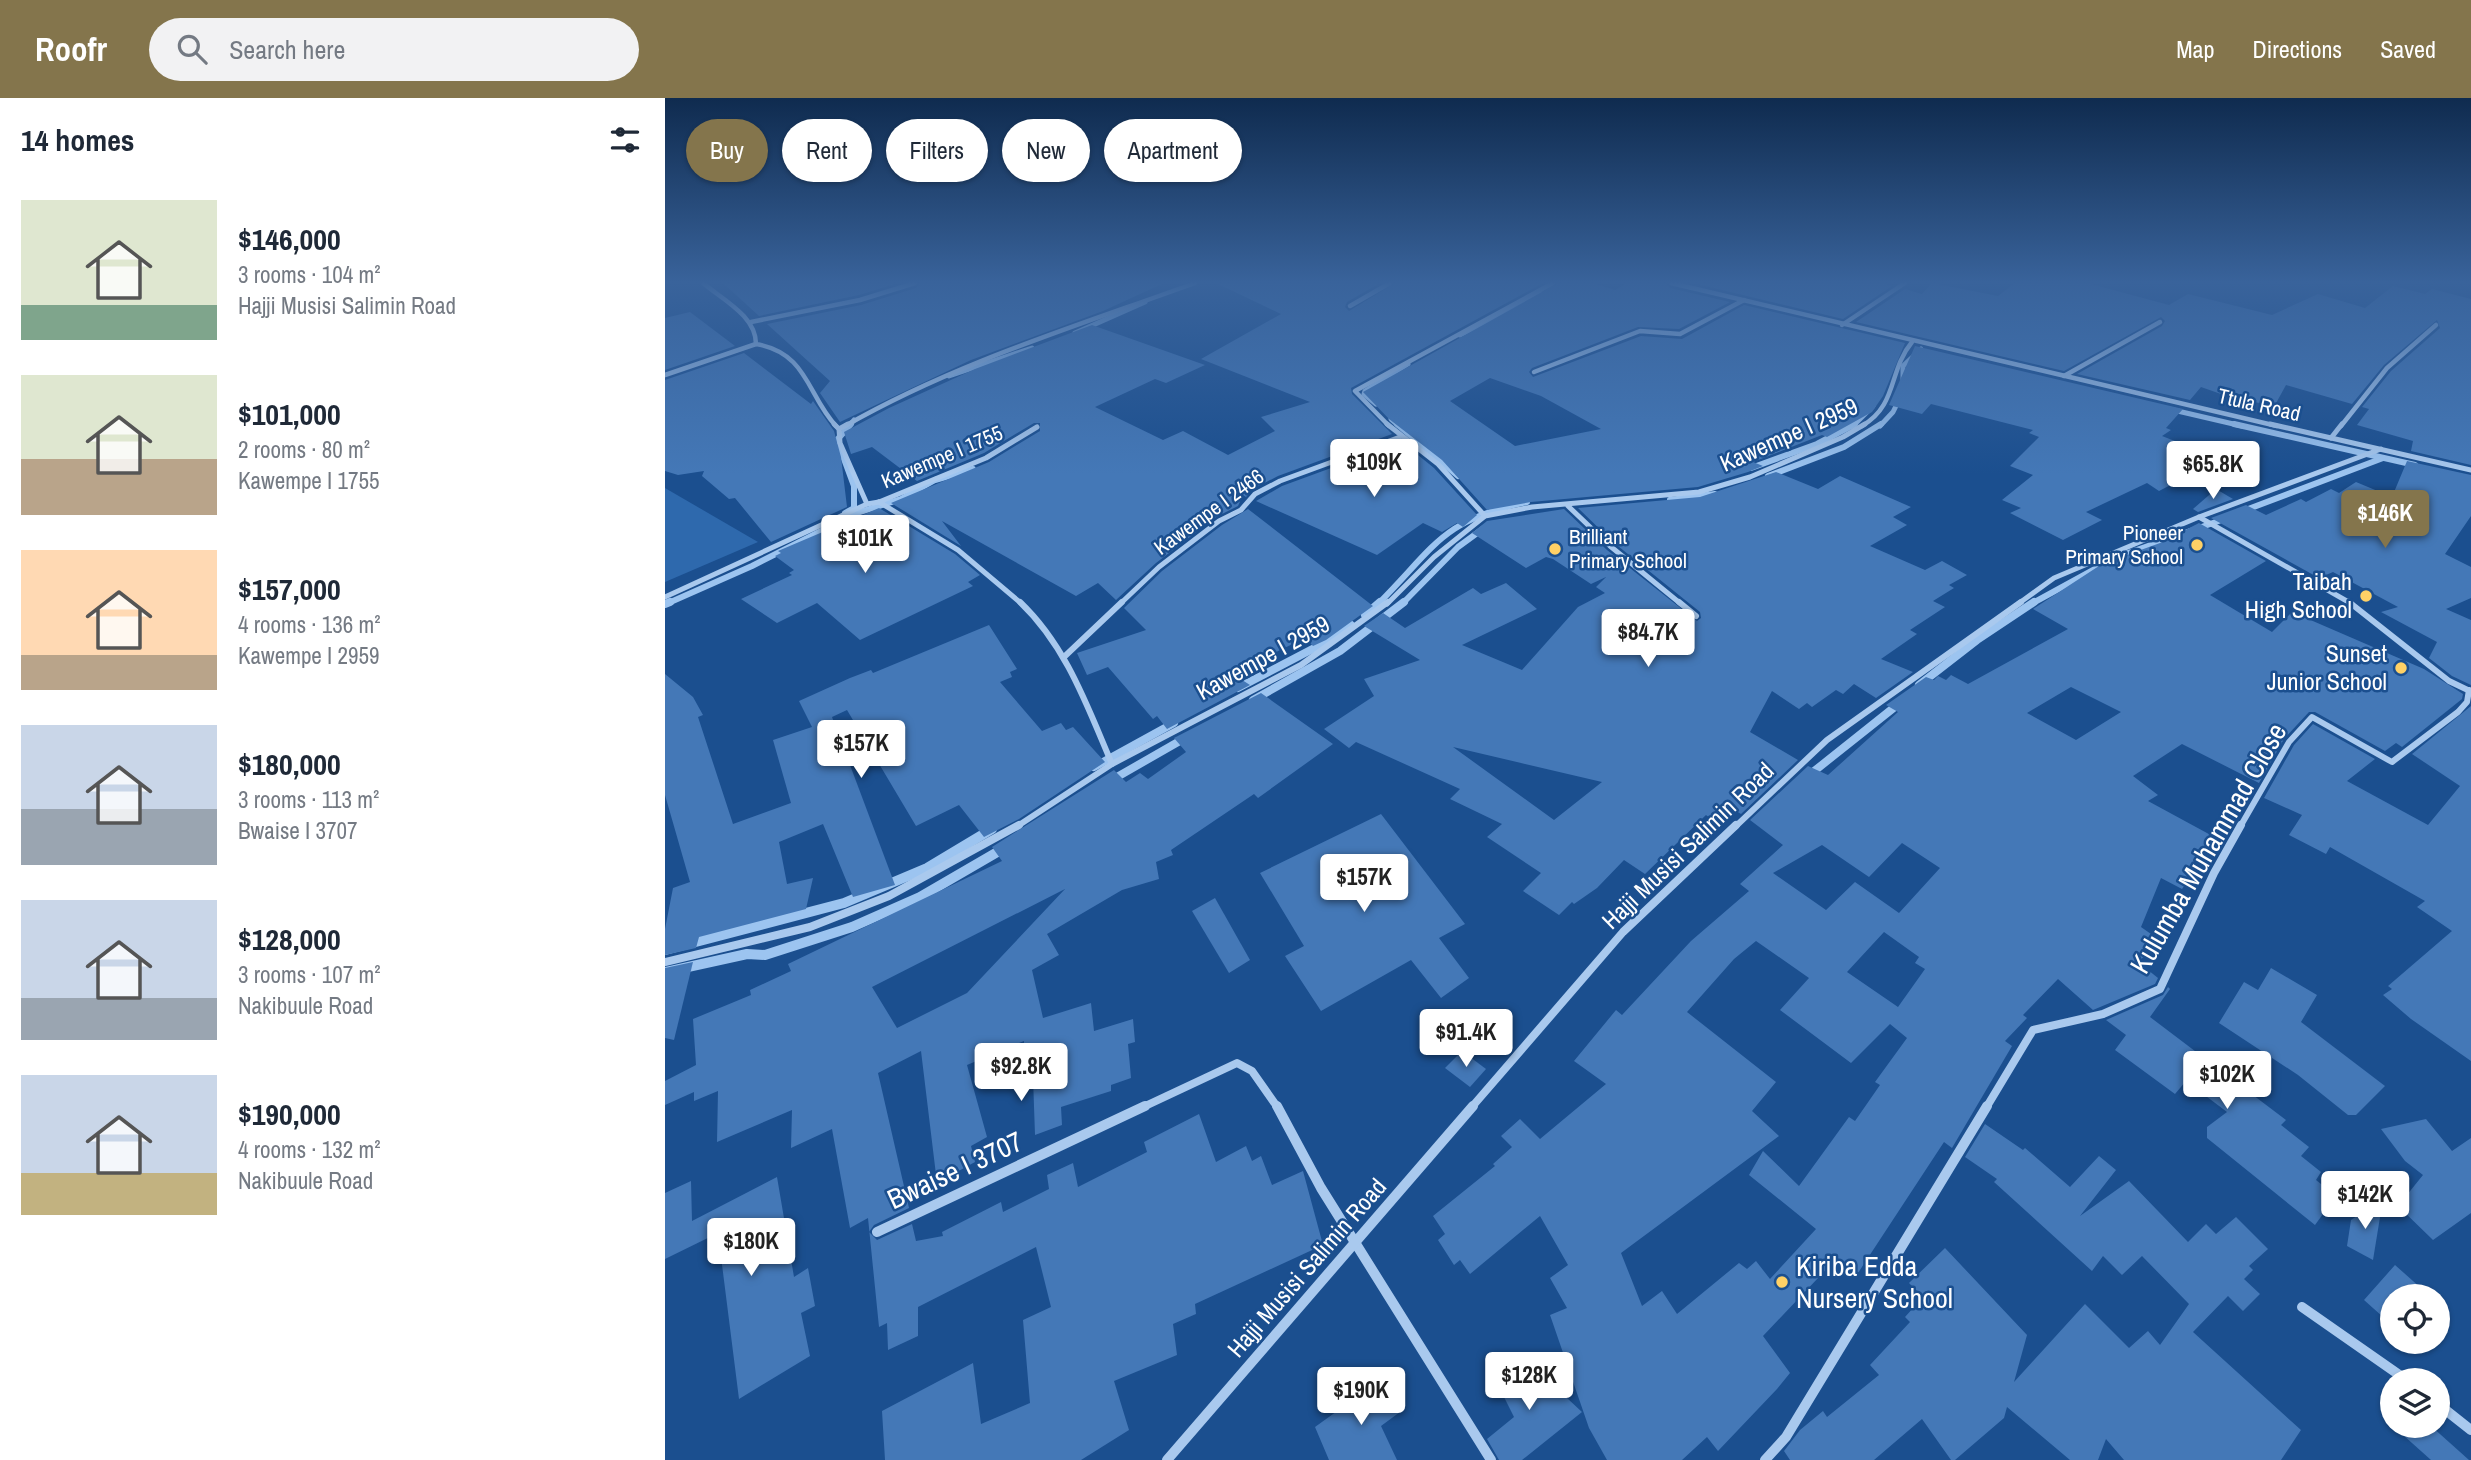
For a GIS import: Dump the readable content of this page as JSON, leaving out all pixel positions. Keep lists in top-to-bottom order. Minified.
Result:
{"streets":{"street":["Ttula Road","Kawempe I 2959","Kawempe I 1755","Kawempe I 2466","Hajji Musisi Salimin Road","Kulumba Muhammad Close","Bwaise I 3707"]},"crossings":[["Ttula Road","Hajji Musisi Salimin Road"],["Hajji Musisi Salimin Road","Bwaise I 3707"]],"places":["Pioneer Primary School","Brilliant Primary School","Taibah High School","Sunset Junior School","Kiriba Edda Nursery School"],"page":{"header":"Roofr","search":"Search here","nav":["Map","Directions","Saved"],"heading":"14 homes","chip":["Buy","Rent","Filters","New","Apartment"],"list":[{"name":"$146,000","note":"3 rooms · 104 m² · Hajji Musisi Salimin Road"},{"name":"$101,000","note":"2 rooms · 80 m² · Kawempe I 1755"},{"name":"$157,000","note":"4 rooms · 136 m² · Kawempe I 2959"},{"name":"$180,000","note":"3 rooms · 113 m² · Bwaise I 3707"},{"name":"$128,000","note":"3 rooms · 107 m² · Nakibuule Road"},{"name":"$190,000","note":"4 rooms · 132 m² · Nakibuule Road"}],"price":["$109K","$65.8K","$146K","$101K","$84.7K","$157K","$157K","$91.4K","$92.8K","$102K","$142K","$180K","$128K","$190K"]}}
